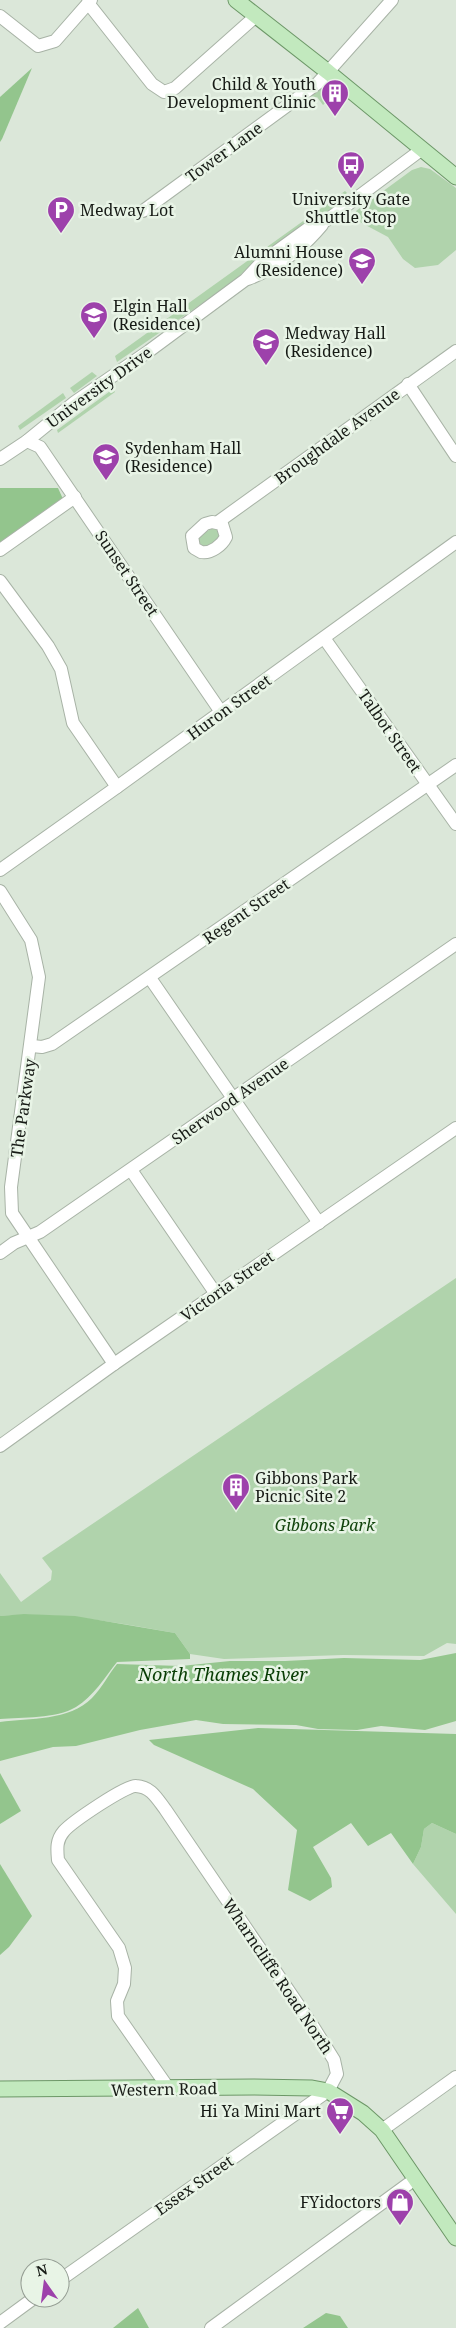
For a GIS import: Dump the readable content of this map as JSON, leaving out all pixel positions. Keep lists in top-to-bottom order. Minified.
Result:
{"streets":{"main road":["Western Road"],"street":["Tower Lane","University Drive","Broughdale Avenue","Sunset Street","Huron Street","Talbot Street","Regent Street","Sherwood Avenue","The Parkway","Victoria Street","Wharncliffe Road North","Essex Street"]},"crossings":[["University Drive","Sunset Street"],["Sunset Street","Huron Street"],["Huron Street","Talbot Street"],["Talbot Street","Regent Street"],["Regent Street","The Parkway"],["Sherwood Avenue","The Parkway"],["The Parkway","Victoria Street"],["Wharncliffe Road North","Western Road"],["Wharncliffe Road North","Essex Street"],["Western Road","Essex Street"]],"water":["North Thames River"],"parks":["Gibbons Park"],"places":{"building":["Child & Youth Development Clinic","Gibbons Park Picnic Site 2"],"bus stop":["University Gate Shuttle Stop"],"parking":["Medway Lot"],"school or university":["Alumni House (Residence)","Elgin Hall (Residence)","Medway Hall (Residence)","Sydenham Hall (Residence)"],"supermarket":["Hi Ya Mini Mart"],"shop":["FYidoctors"]},"north":"top"}
